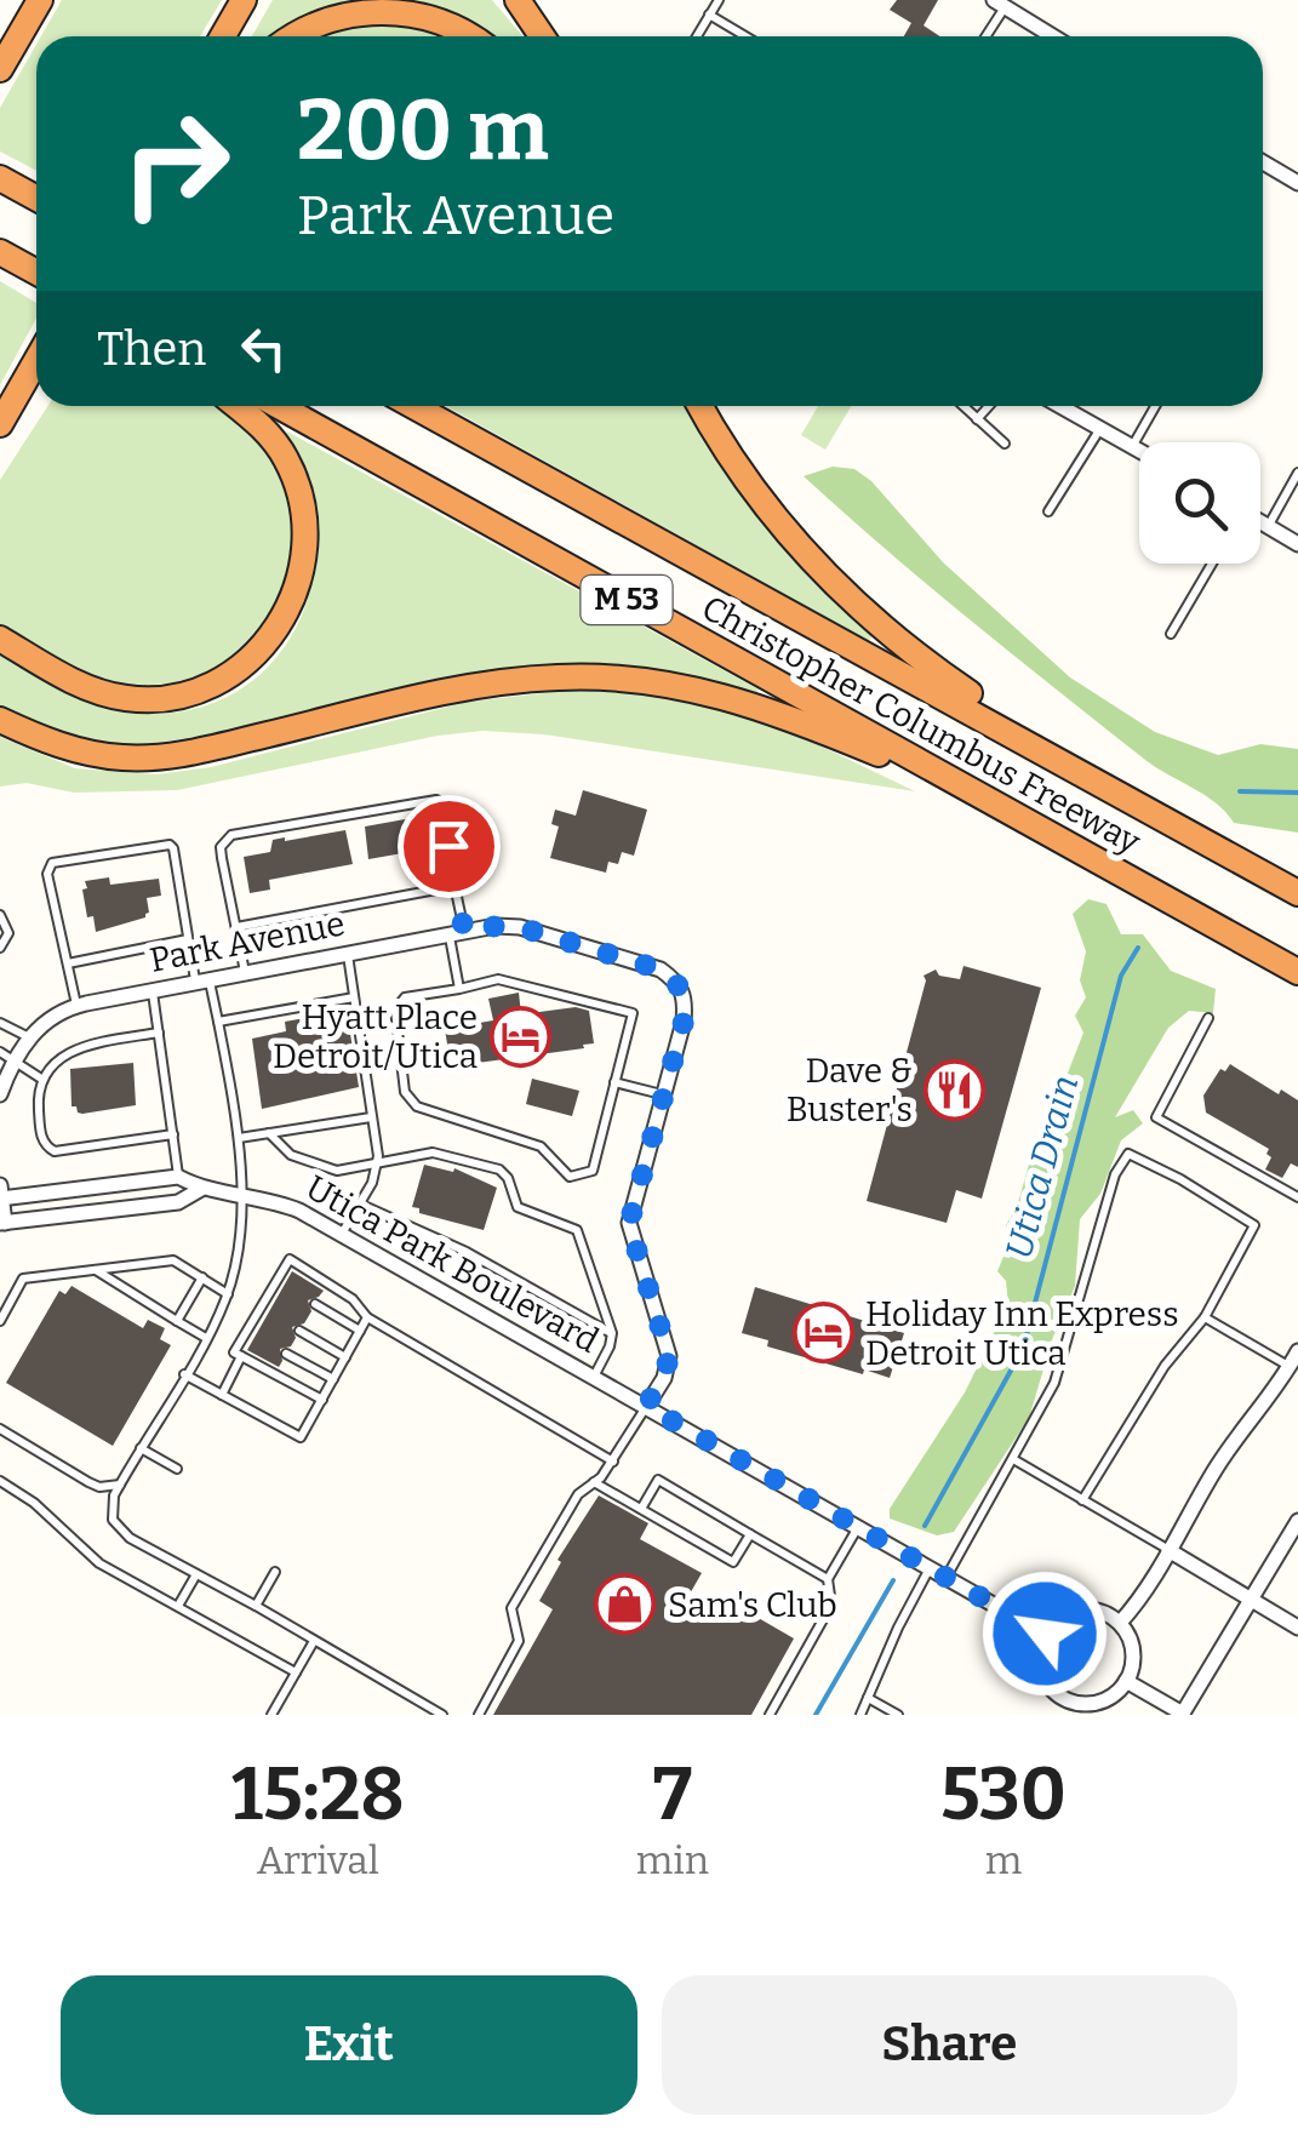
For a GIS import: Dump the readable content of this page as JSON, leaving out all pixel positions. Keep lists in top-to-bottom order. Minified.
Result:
{"streets":{"highway":["M 53","Christopher Columbus Freeway"],"street":["Park Avenue","Utica Park Boulevard"]},"crossings":[["Park Avenue","Utica Park Boulevard"]],"water":["Utica Drain"],"places":{"hotel":["Hyatt Place Detroit/Utica","Holiday Inn Express Detroit Utica"],"restaurant":["Dave & Buster's"],"shop":["Sam's Club"]},"page":{"turn":["200 m","Park Avenue"],"then":"Then","eta":["15:28","Arrival","7","min","530","m"],"buttons":["Exit","Share"]}}
